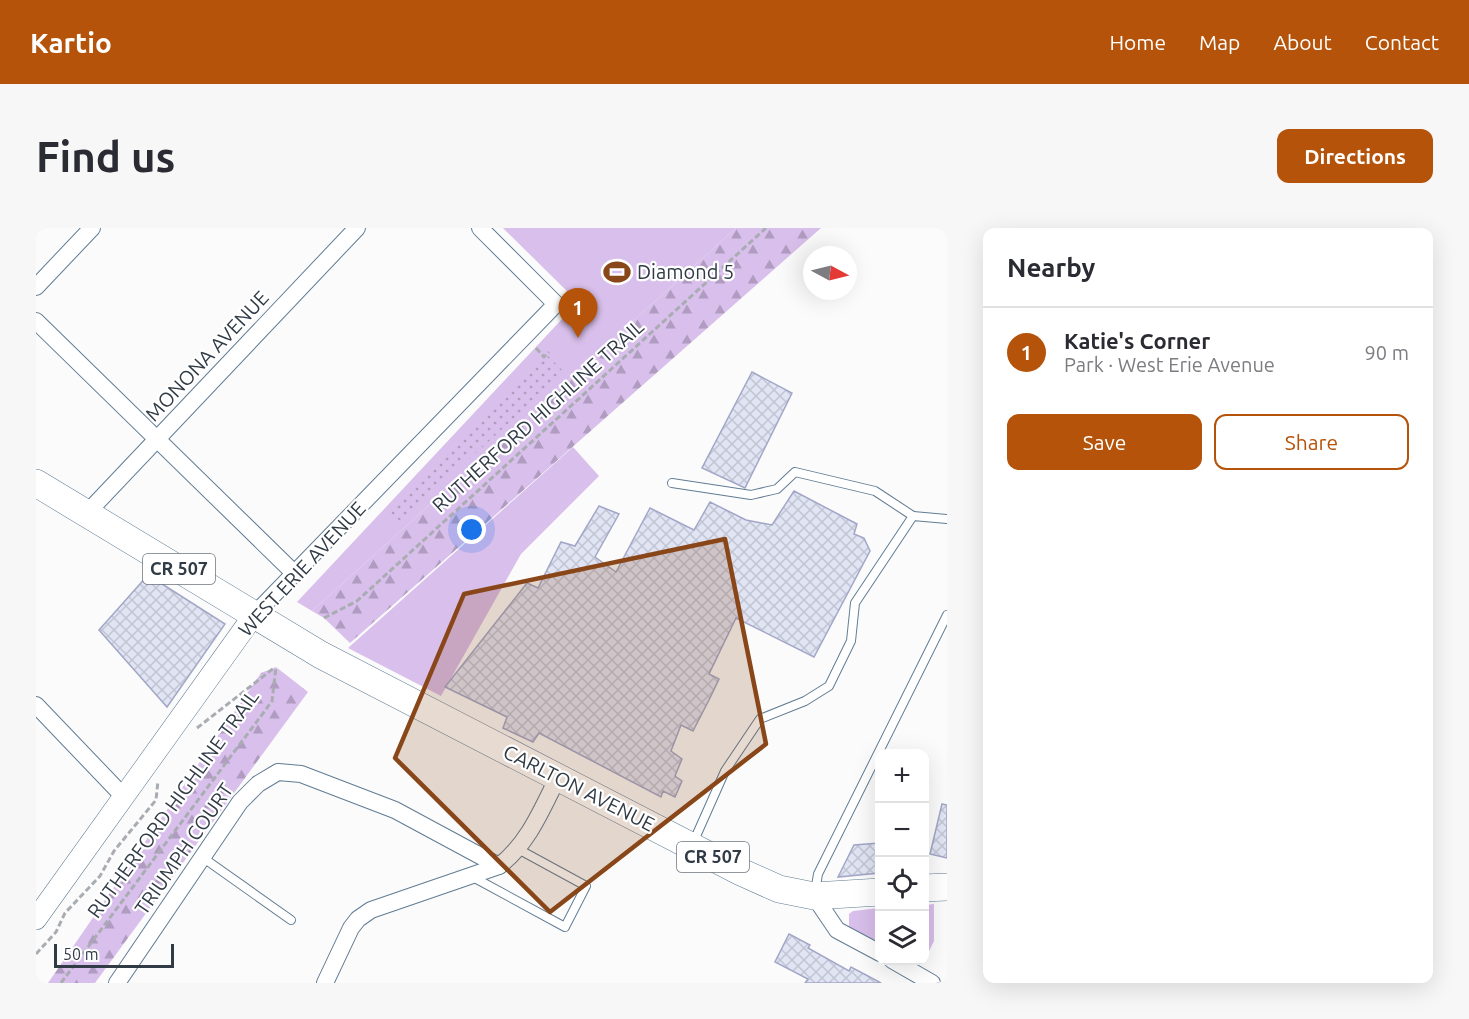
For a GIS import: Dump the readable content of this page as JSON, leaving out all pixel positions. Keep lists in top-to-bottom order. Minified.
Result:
{"streets":{"main road":["CR 507","CARLTON AVENUE"],"street":["MONONA AVENUE","WEST ERIE AVENUE","TRIUMPH COURT"],"path":["RUTHERFORD HIGHLINE TRAIL"]},"crossings":[["MONONA AVENUE","CR 507"],["CR 507","WEST ERIE AVENUE"],["CR 507","CARLTON AVENUE"],["WEST ERIE AVENUE","CARLTON AVENUE"]],"places":{"sports":["Diamond 5"]},"scale_bar":"50 m","north":"right","page":{"header":"Kartio","nav":["Home","Map","About","Contact"],"buttons":["Directions",["Save","Share"]],"title":"Find us","heading":"Nearby","pins":"1","list":[{"mark":"1","name":"Katie's Corner","note":"Park · West Erie Avenue","value":"90 m"}],"map_buttons":["+","−"],"scale":"50 m"}}
